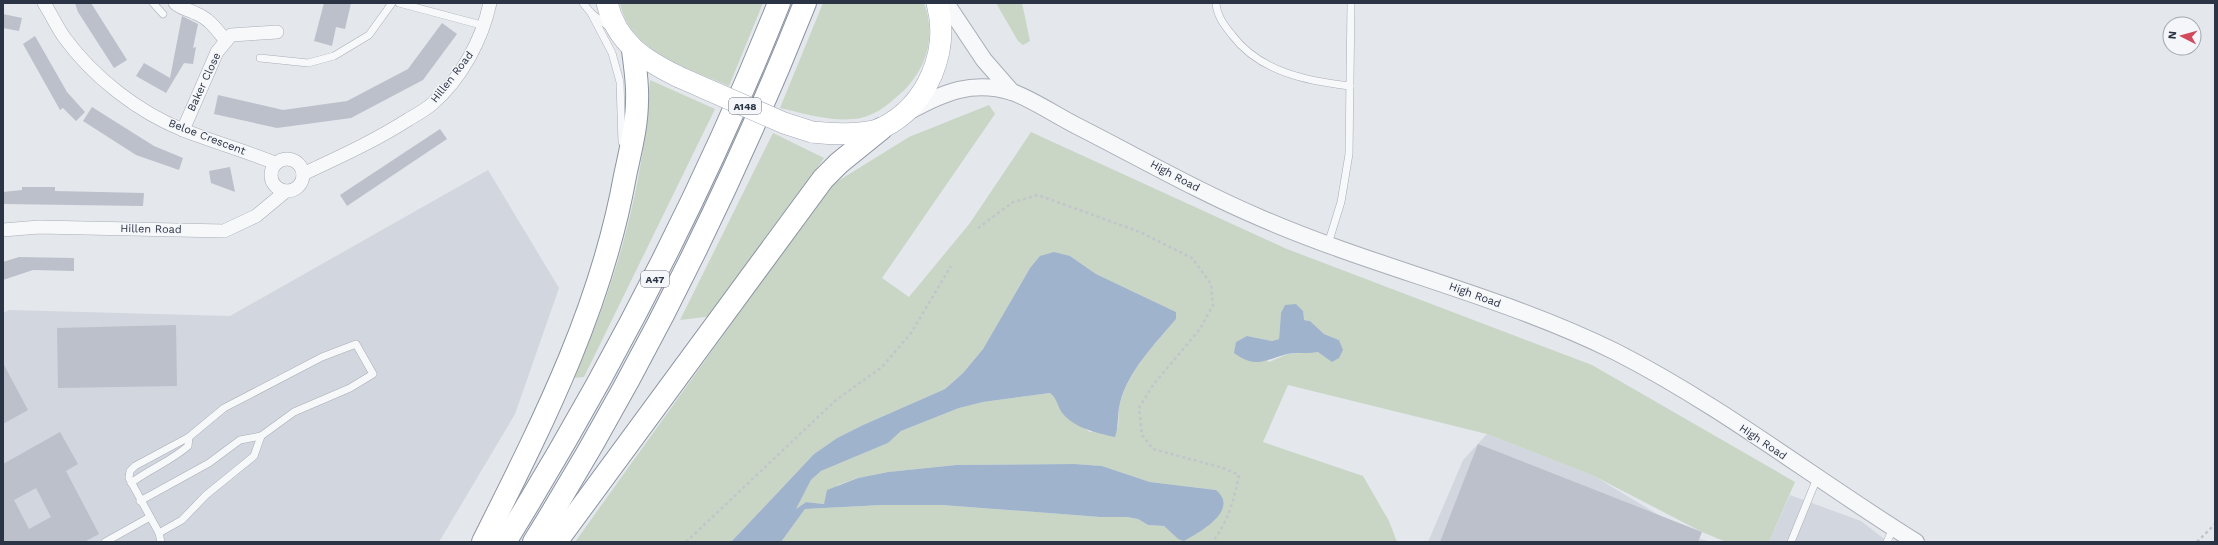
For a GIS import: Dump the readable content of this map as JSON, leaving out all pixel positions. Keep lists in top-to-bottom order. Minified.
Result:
{"streets":{"highway":["A47"],"main road":["A148"],"street":["Hillen Road","Baker Close","Beloe Crescent","High Road"]},"crossings":[["Hillen Road","Beloe Crescent"],["Baker Close","Beloe Crescent"],["A148","High Road"]],"north":"left"}
